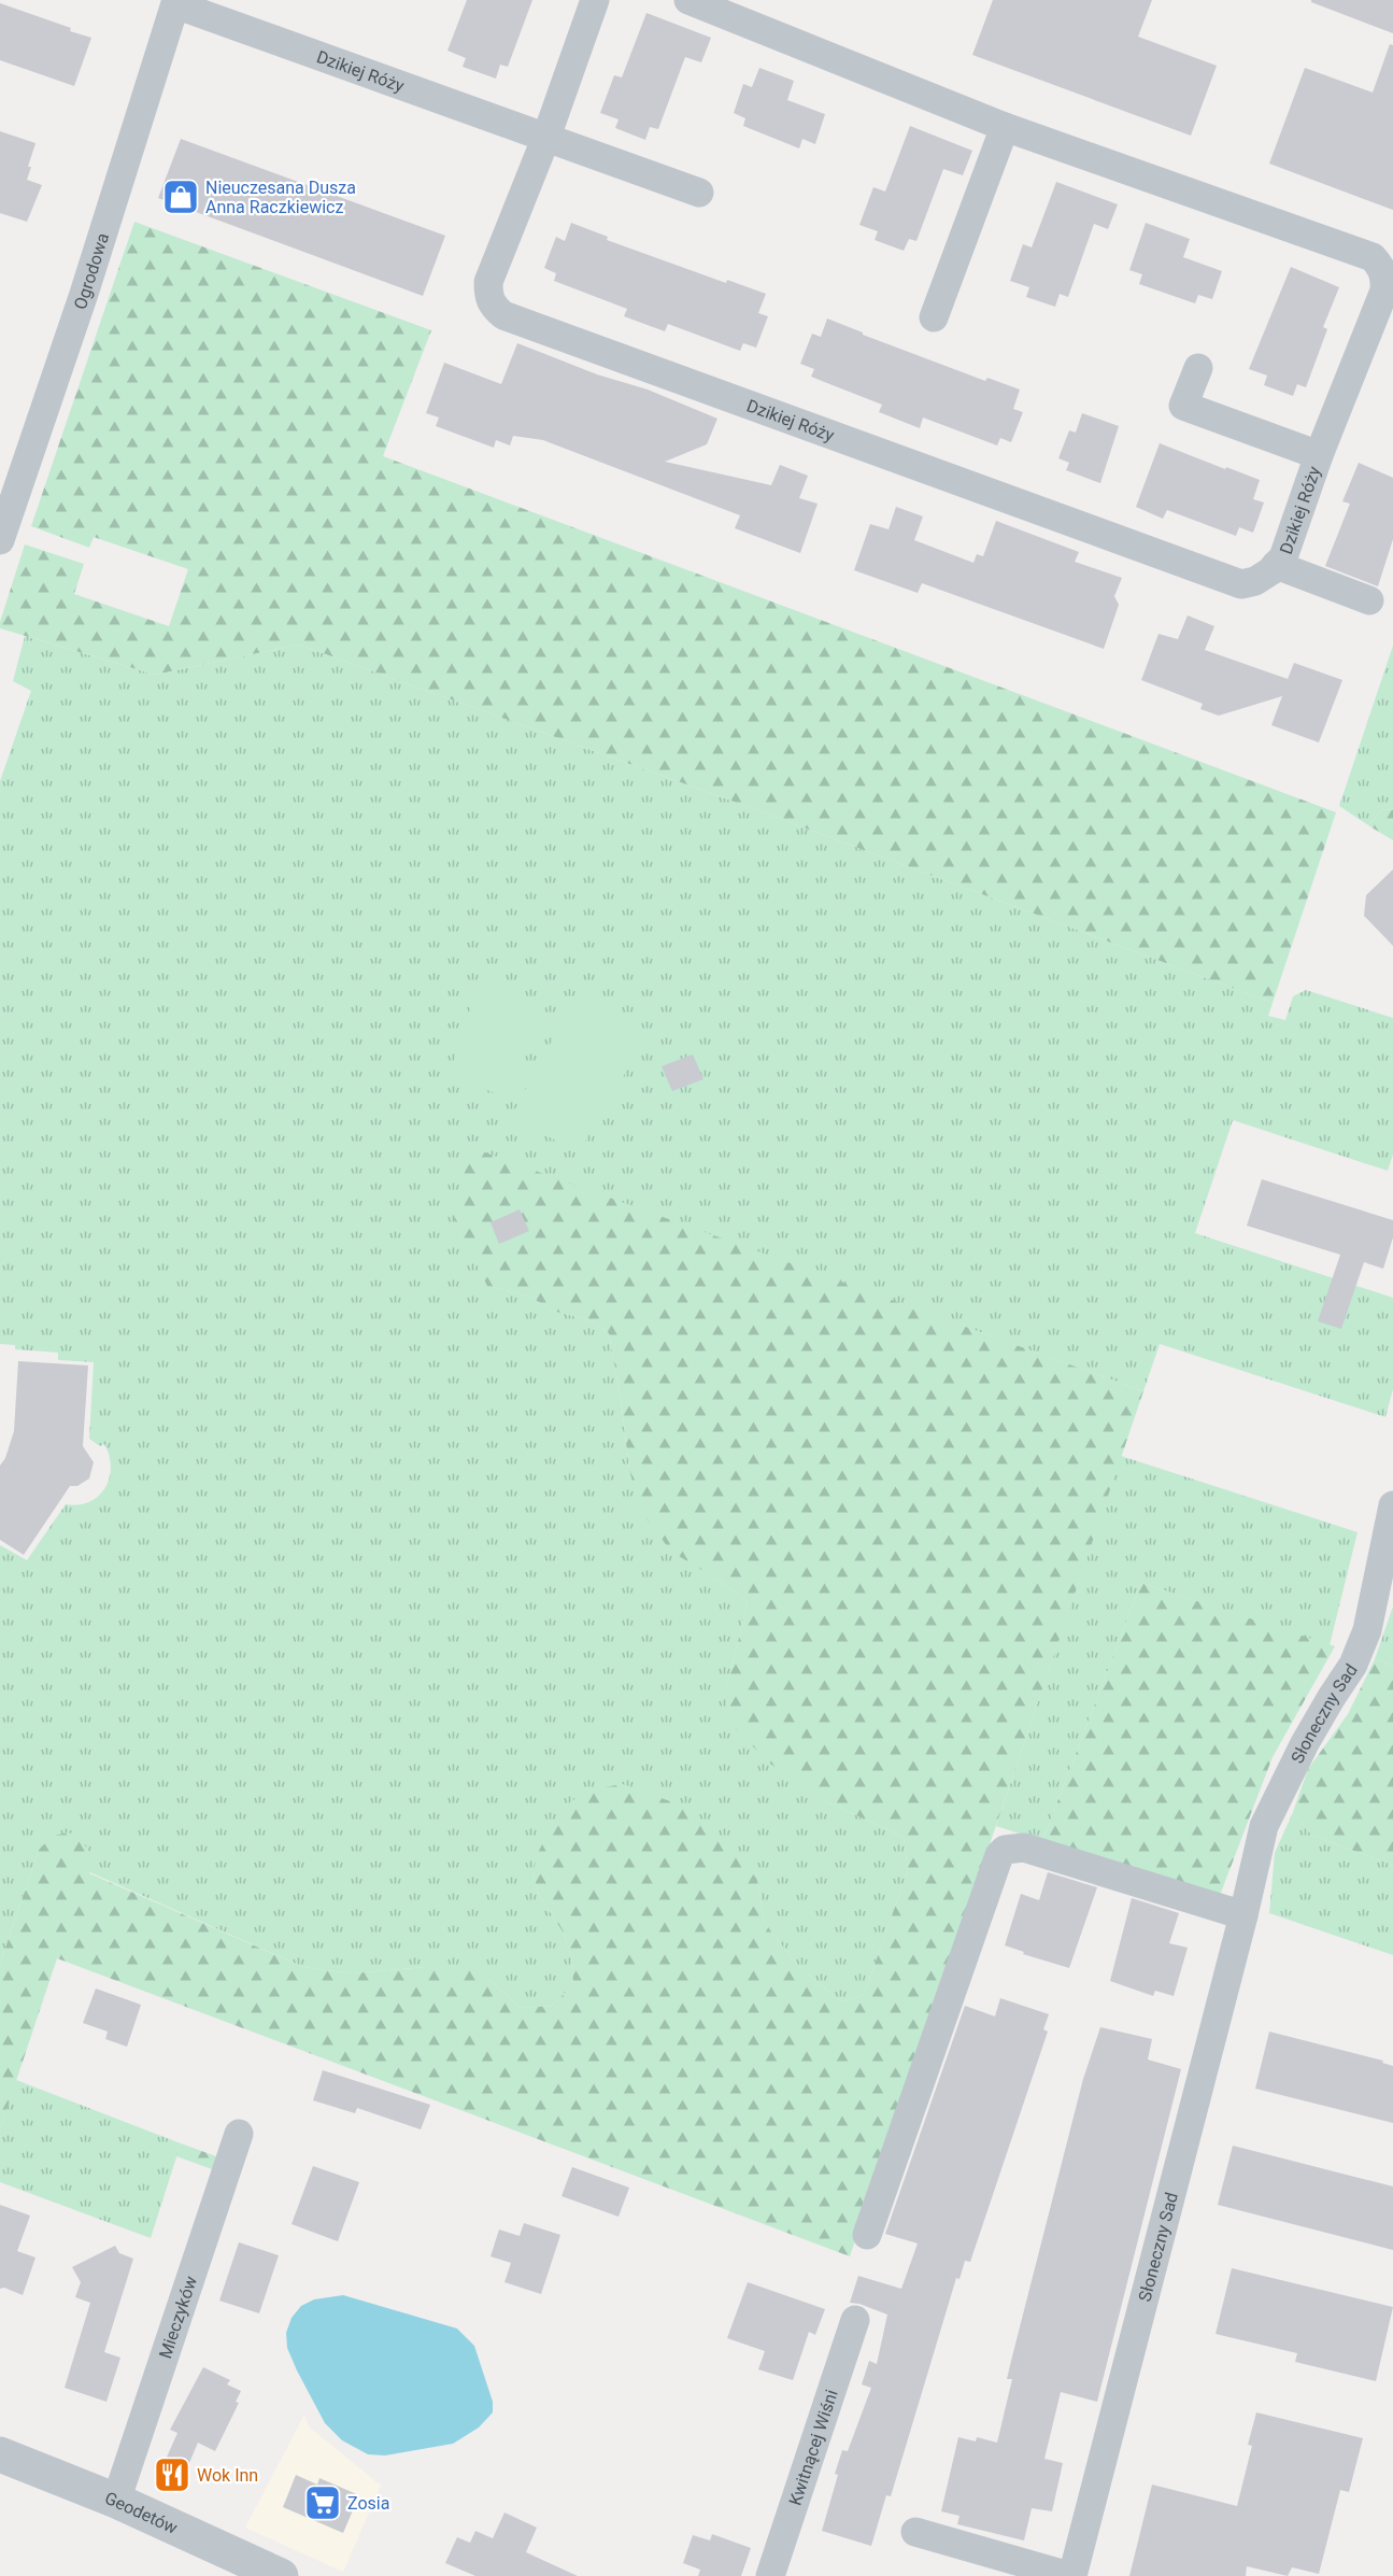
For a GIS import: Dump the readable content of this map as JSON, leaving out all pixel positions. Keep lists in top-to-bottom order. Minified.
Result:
{"streets":{"street":["Dzikiej Róży","Ogrodowa","Słoneczny Sad","Mieczyków","Kwitnącej Wiśni","Geodetów"]},"crossings":[["Dzikiej Róży","Ogrodowa"],["Mieczyków","Geodetów"]],"places":{"shop":["Nieuczesana Dusza Anna Raczkiewicz"],"restaurant":["Wok Inn"],"supermarket":["Zosia"]}}
